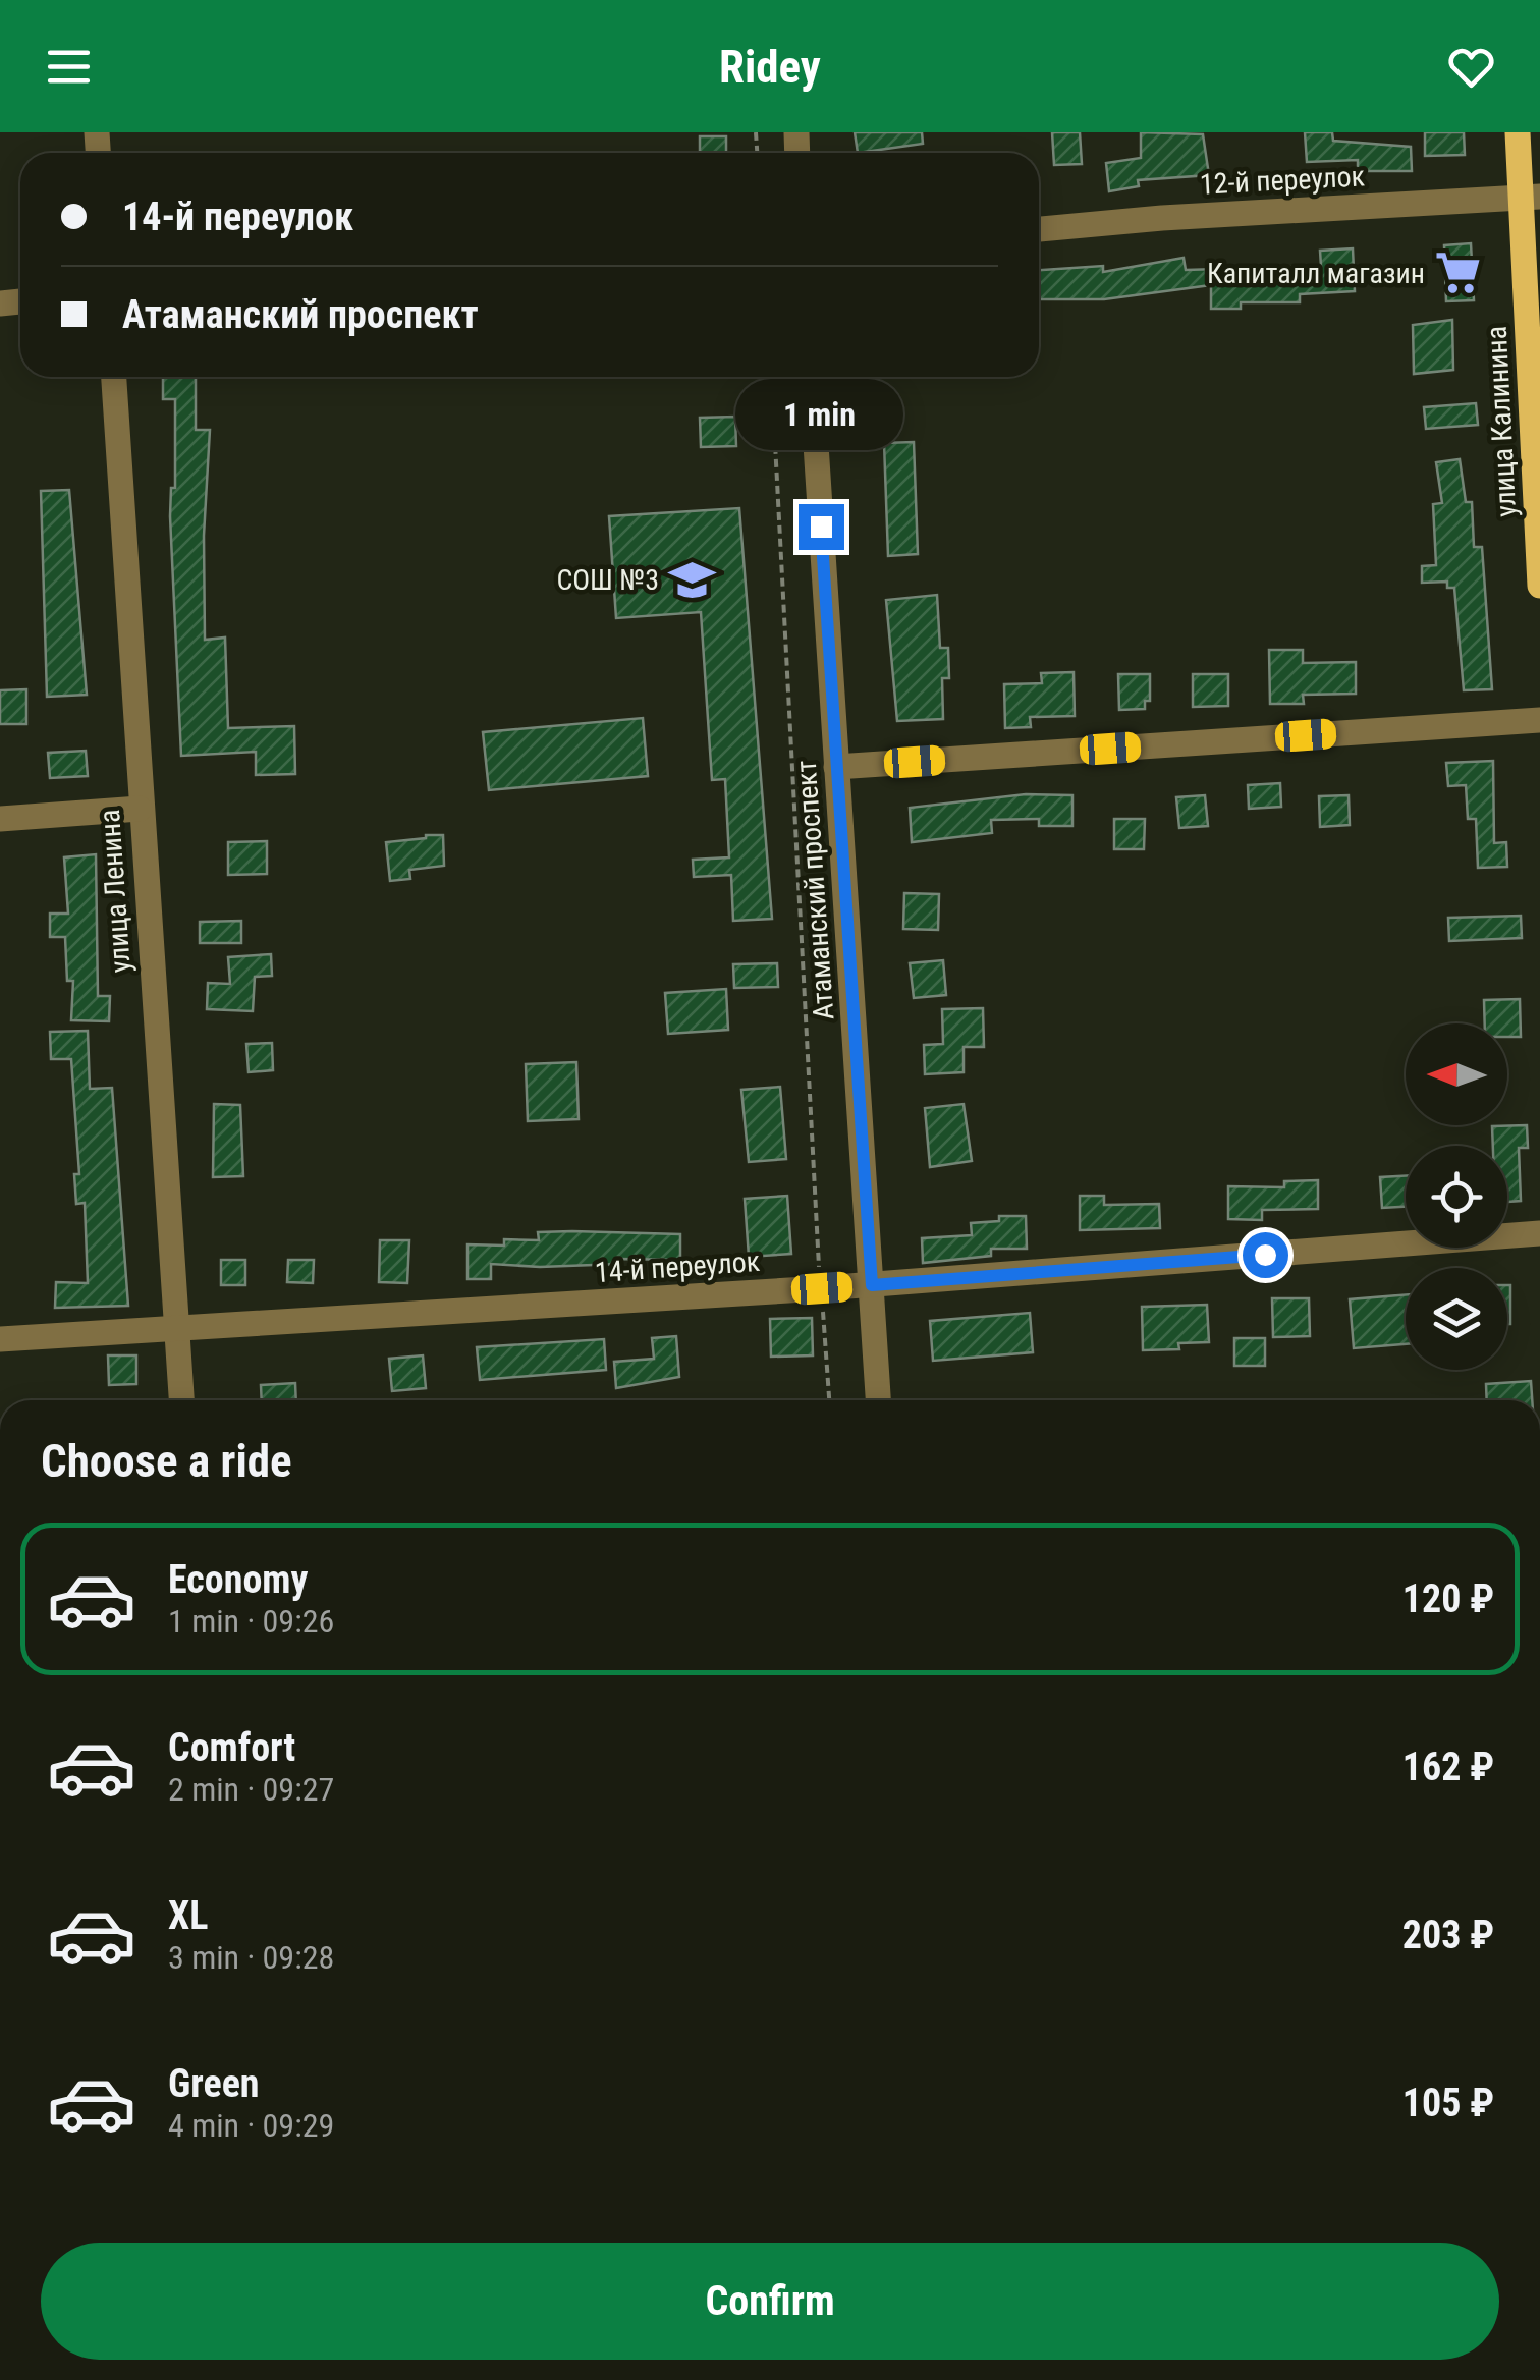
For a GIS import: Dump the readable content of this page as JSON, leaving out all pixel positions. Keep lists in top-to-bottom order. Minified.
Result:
{"streets":{"main road":["улица Калинина"],"street":["12-й переулок","Атаманский проспект","улица Ленина","14-й переулок"]},"crossings":[["12-й переулок","улица Калинина"],["Атаманский проспект","14-й переулок"],["улица Ленина","14-й переулок"]],"places":{"supermarket":["Капиталл магазин"],"school or university":["СОШ №3"]},"north":"left","page":{"header":"Ridey","banner":["14-й переулок","Атаманский проспект"],"bubble":"1 min","heading":"Choose a ride","list":[{"name":"Economy","note":"1 min · 09:26","value":"120 ₽"},{"name":"Comfort","note":"2 min · 09:27","value":"162 ₽"},{"name":"XL","note":"3 min · 09:28","value":"203 ₽"},{"name":"Green","note":"4 min · 09:29","value":"105 ₽"}],"buttons":"Confirm"}}
